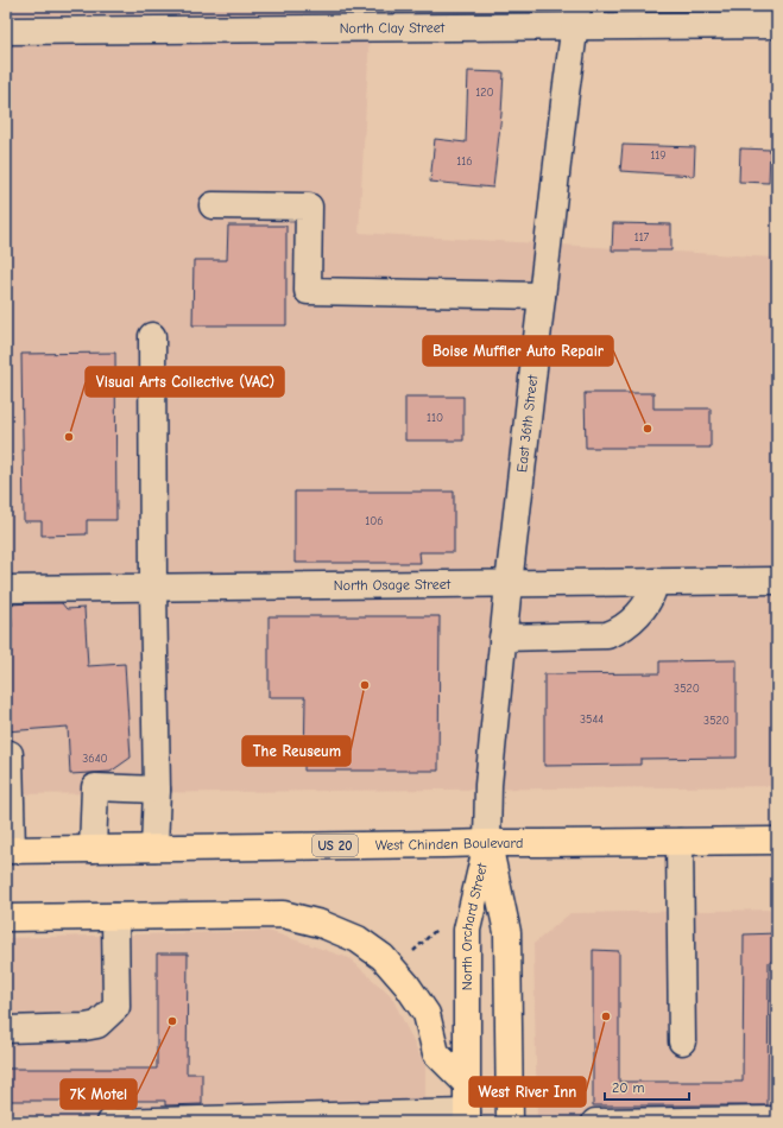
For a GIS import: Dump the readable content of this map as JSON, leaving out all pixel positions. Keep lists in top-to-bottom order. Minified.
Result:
{"streets":{"main road":["West Chinden Boulevard","US 20","North Orchard Street"],"street":["North Clay Street","East 36th Street","North Osage Street"]},"crossings":[["North Clay Street","East 36th Street"],["East 36th Street","North Osage Street"],["East 36th Street","West Chinden Boulevard"],["East 36th Street","North Orchard Street"],["West Chinden Boulevard","North Orchard Street"]],"places":["Boise Muffler Auto Repair","Visual Arts Collective (VAC)","The Reuseum","West River Inn","7K Motel"],"house_numbers":["120","119","116","117","110","106","3520","3544","3520","3640"],"scale_bar":"20 m"}
